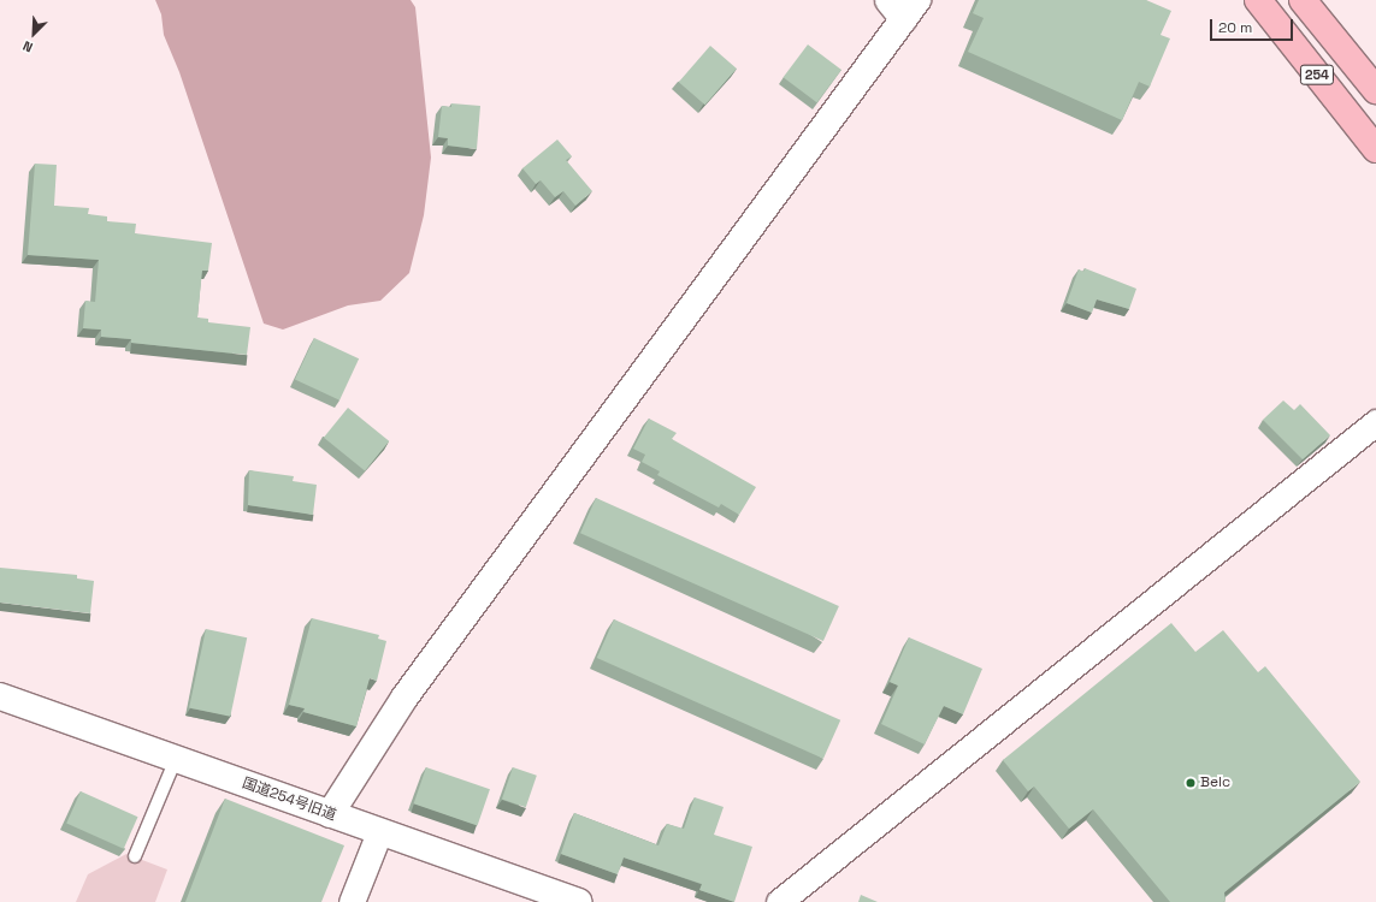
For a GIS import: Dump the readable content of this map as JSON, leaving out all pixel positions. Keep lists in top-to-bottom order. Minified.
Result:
{"streets":{"highway":["254"],"street":["国道254号旧道"]},"places":["Belc"],"scale_bar":"20 m","north":"bottom left"}
